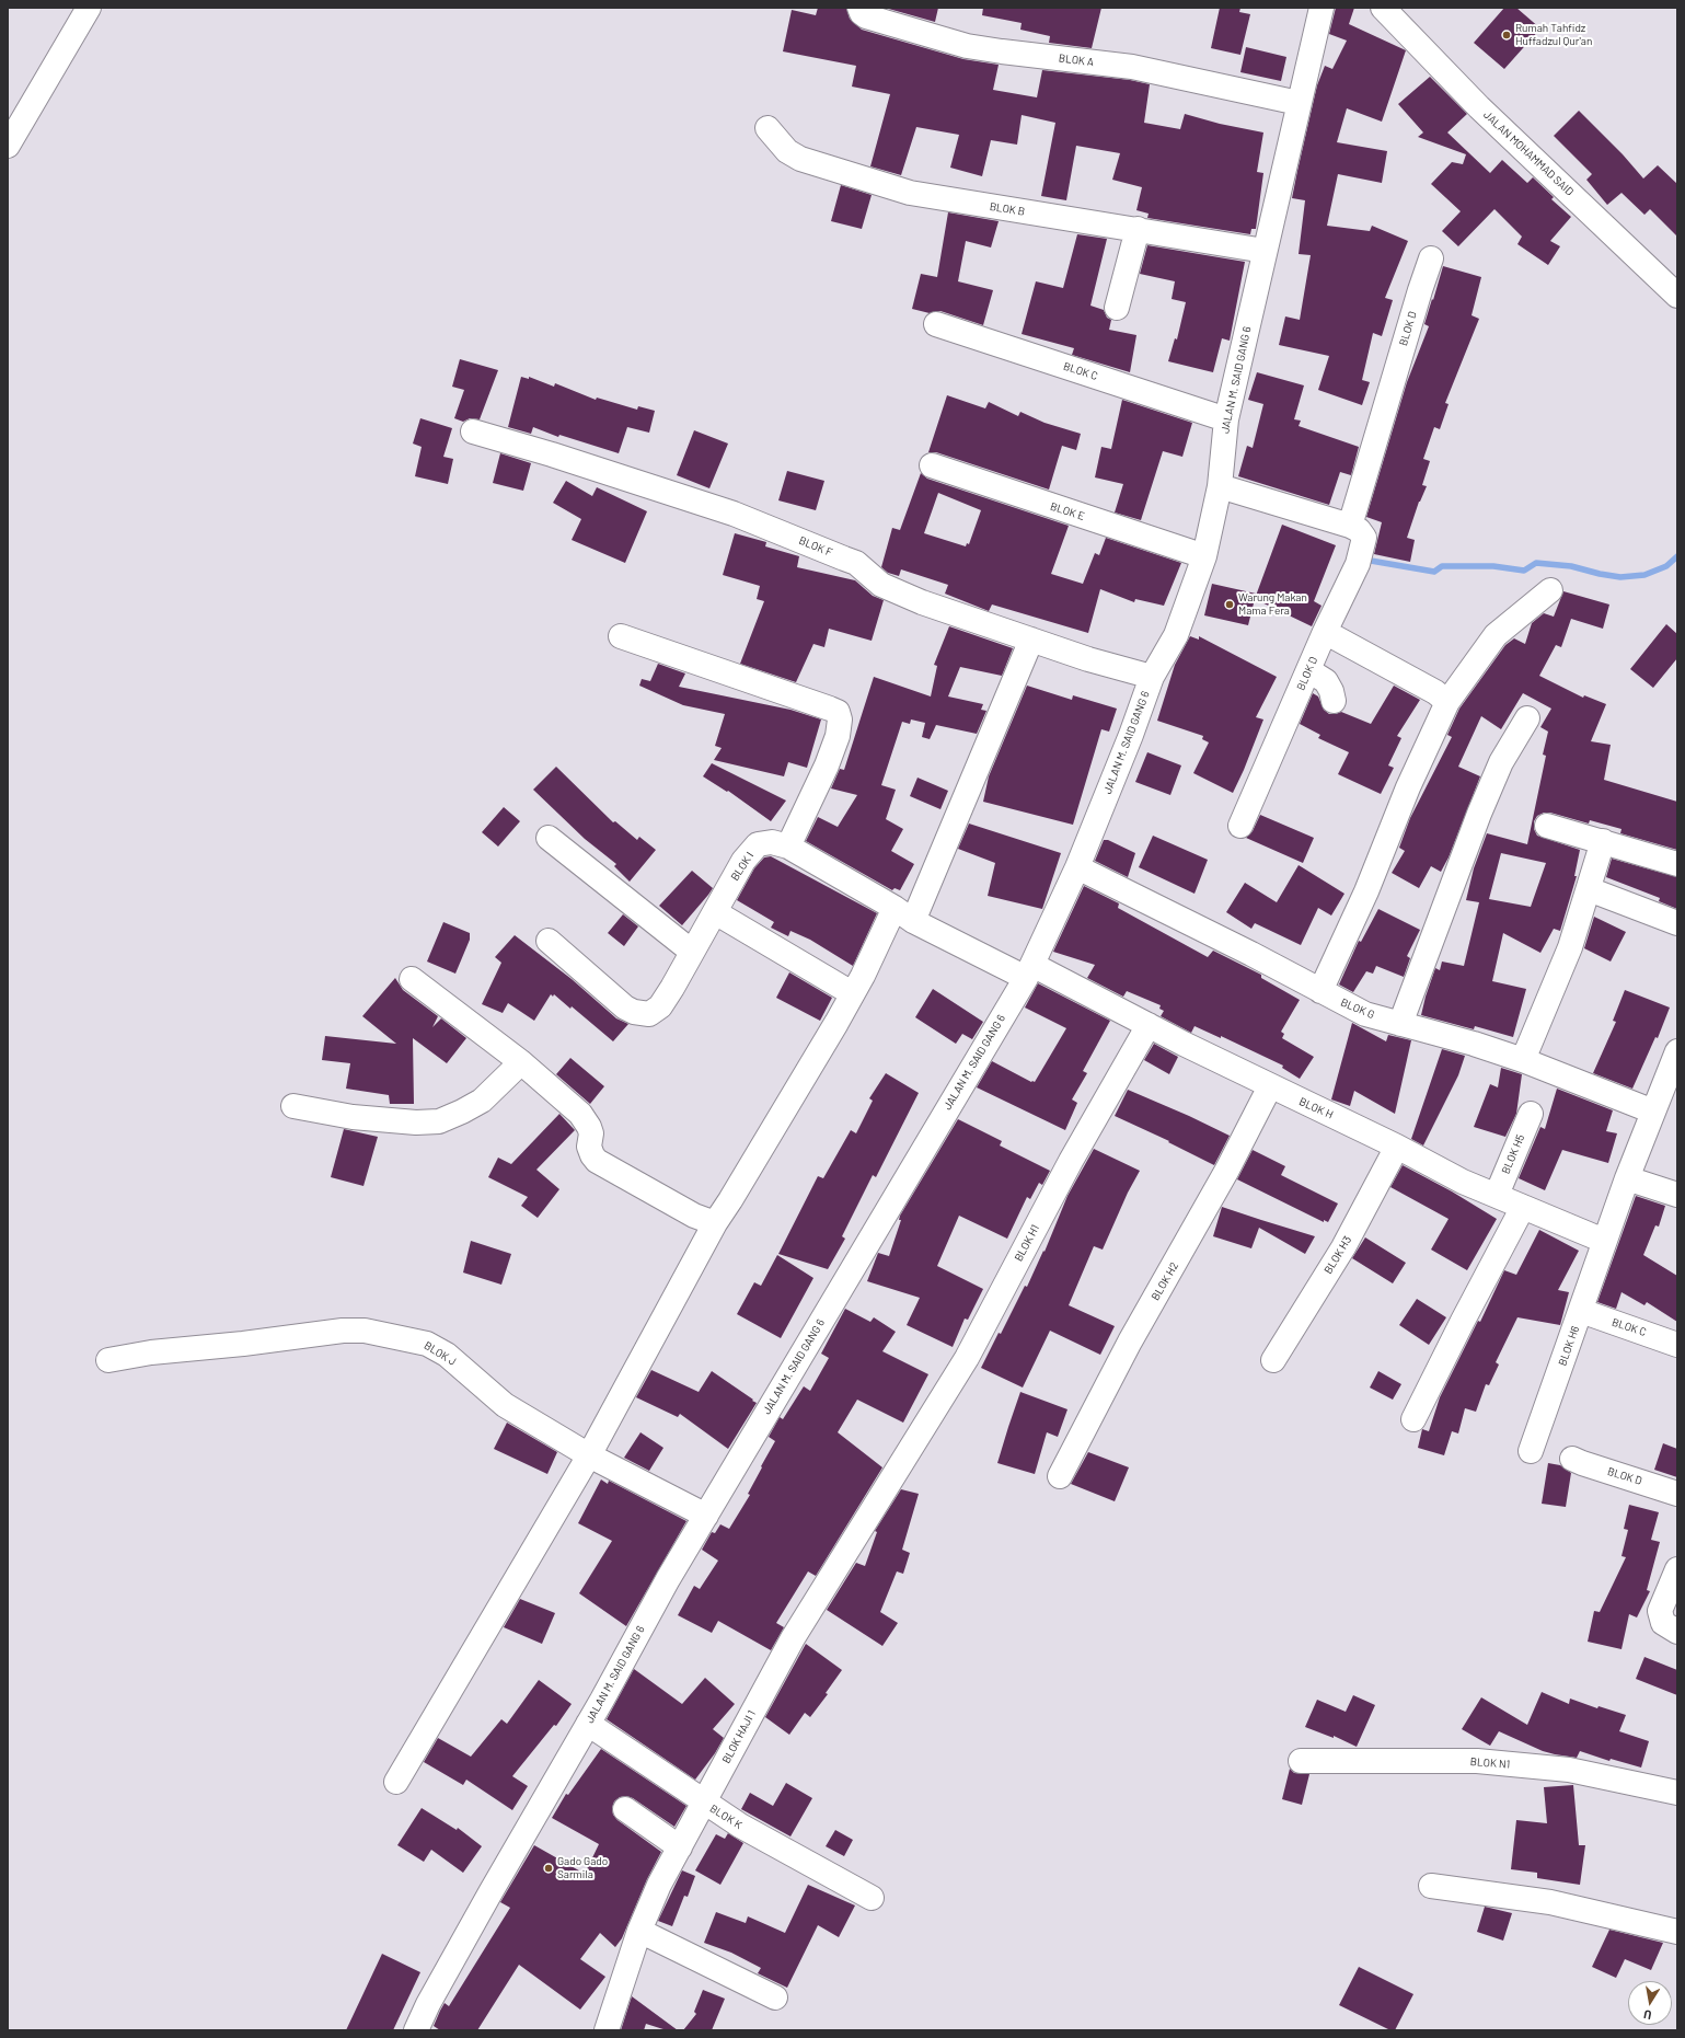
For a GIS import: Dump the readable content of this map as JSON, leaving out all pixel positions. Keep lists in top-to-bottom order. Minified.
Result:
{"streets":{"street":["BLOK A","JALAN MOHAMMAD SAID","BLOK B","BLOK D","BLOK C","JALAN M. SAID GANG 6","BLOK E","BLOK F","BLOK I","BLOK G","BLOK H","BLOK H5","BLOK H1","BLOK H3","BLOK H2","BLOK H6","BLOK J","BLOK HAJI 1","BLOK N1","BLOK K"]},"crossings":[["BLOK A","JALAN M. SAID GANG 6"],["BLOK B","JALAN M. SAID GANG 6"],["BLOK C","JALAN M. SAID GANG 6"],["BLOK C","BLOK H6"],["JALAN M. SAID GANG 6","BLOK E"],["JALAN M. SAID GANG 6","BLOK F"],["JALAN M. SAID GANG 6","BLOK I"],["JALAN M. SAID GANG 6","BLOK G"],["JALAN M. SAID GANG 6","BLOK H"],["JALAN M. SAID GANG 6","BLOK J"],["JALAN M. SAID GANG 6","BLOK K"],["BLOK I","BLOK H"],["BLOK G","BLOK H6"],["BLOK H","BLOK H5"],["BLOK H","BLOK H1"],["BLOK H","BLOK H3"],["BLOK H","BLOK H2"],["BLOK H","BLOK H6"],["BLOK H1","BLOK HAJI 1"],["BLOK HAJI 1","BLOK K"]],"places":["Rumah Tahfidz Huffadzul Qur'an","Warung Makan Mama Fera","Gado Gado Sarmila"],"north":"bottom"}
